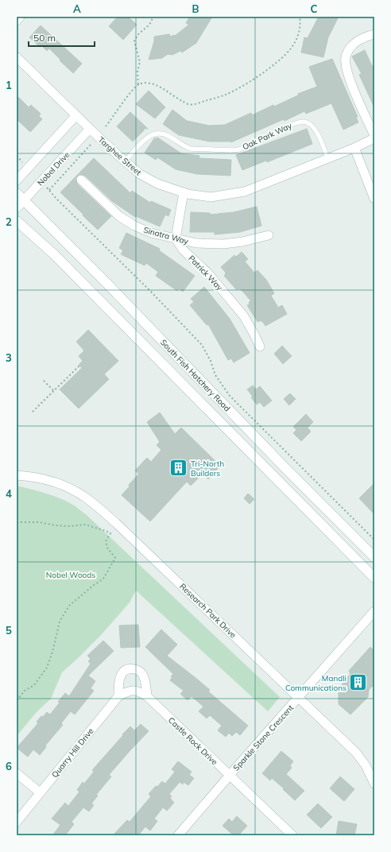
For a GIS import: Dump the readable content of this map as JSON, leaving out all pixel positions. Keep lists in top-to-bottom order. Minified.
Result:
{"streets":{"main road":["Nobel Drive","South Fish Hatchery Road"],"street":["Targhee Street","Sinatra Way","Patrick Way","Research Park Drive","Sparkle Stone Crescent","Castle Rock Drive","Quarry Hill Drive"],"lane":["Oak Park Way"]},"crossings":[["Oak Park Way","Targhee Street"],["Targhee Street","Nobel Drive"],["Nobel Drive","South Fish Hatchery Road"],["Sinatra Way","Patrick Way"],["Research Park Drive","Sparkle Stone Crescent"],["Sparkle Stone Crescent","Castle Rock Drive"],["Castle Rock Drive","Quarry Hill Drive"]],"parks":["Nobel Woods"],"places":{"building":["Tri-North Builders","Mandli Communications"]},"scale_bar":"50 m","grid":{"columns":["A","B","C"],"rows":["1","2","3","4","5","6"]}}
